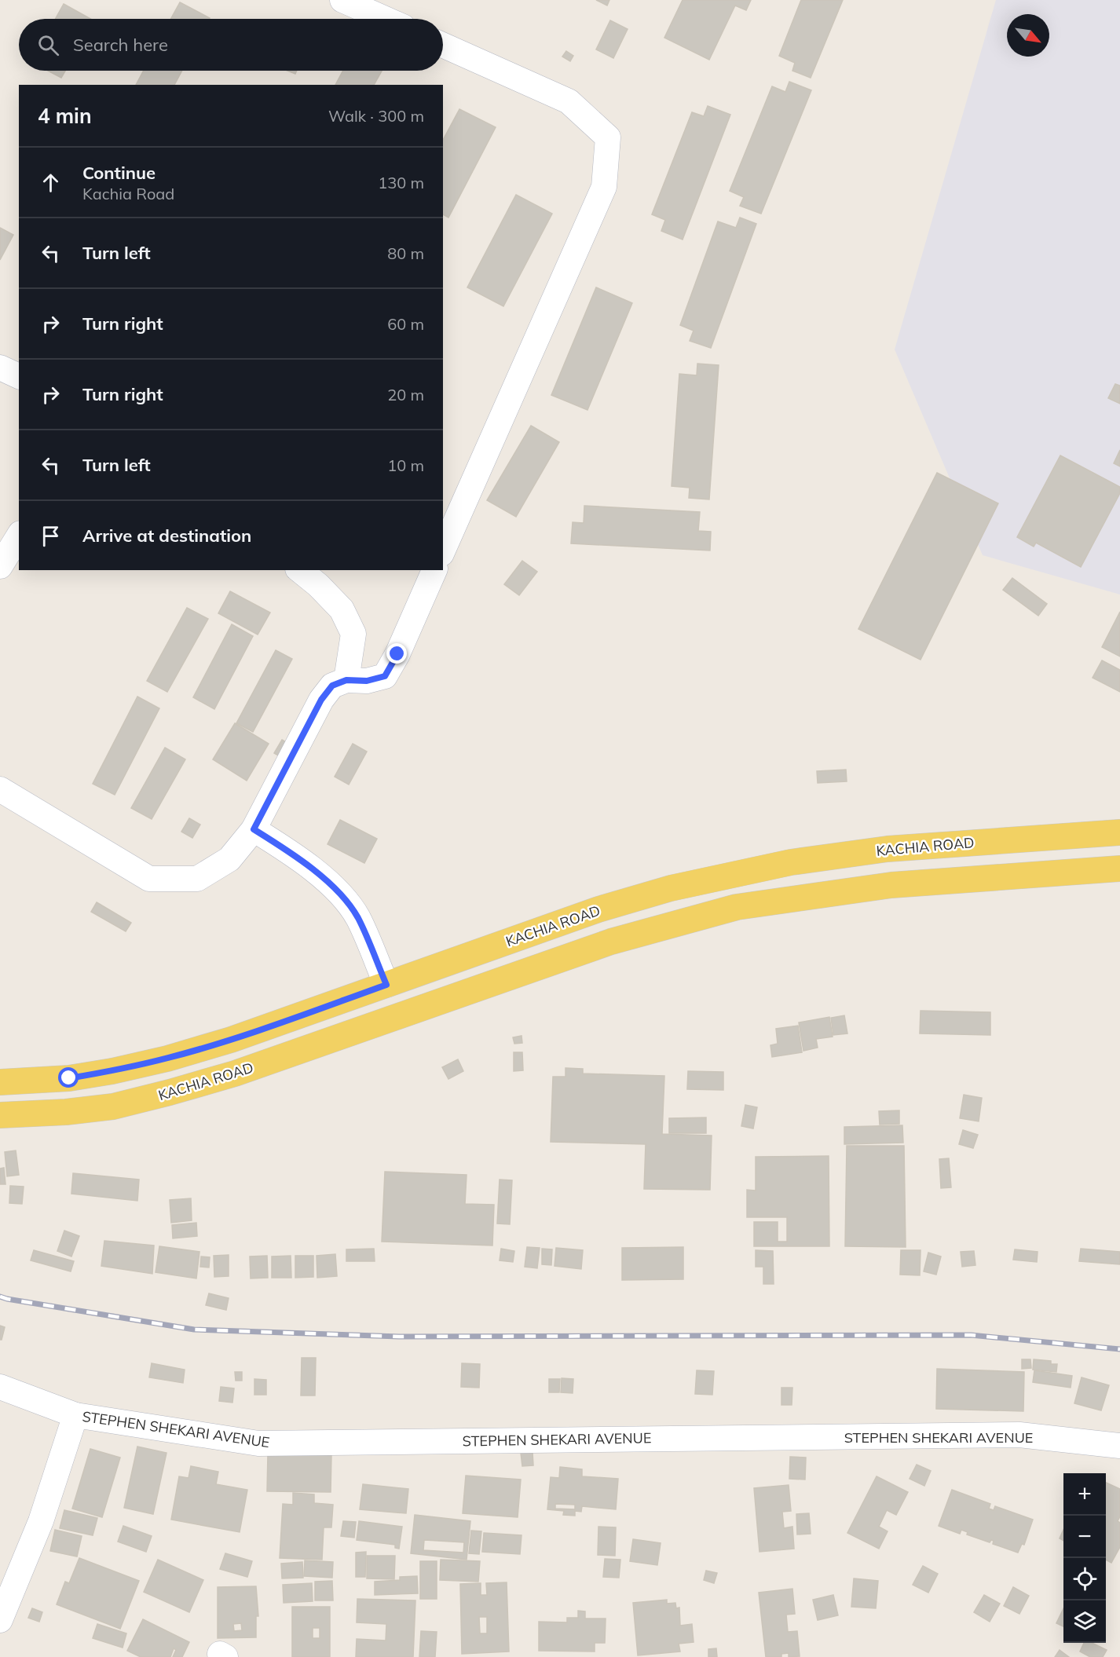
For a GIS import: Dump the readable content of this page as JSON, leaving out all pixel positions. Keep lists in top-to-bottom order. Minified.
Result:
{"streets":{"main road":["KACHIA ROAD"],"street":["STEPHEN SHEKARI AVENUE"]},"north":"bottom right","page":{"search":"Search here","heading":["4 min","Walk · 300 m"],"list":[["Continue","Kachia Road","130 m"],["Turn left","80 m"],["Turn right","60 m"],["Turn right","20 m"],["Turn left","10 m"],"Arrive at destination"],"map_buttons":["+","−"]}}
